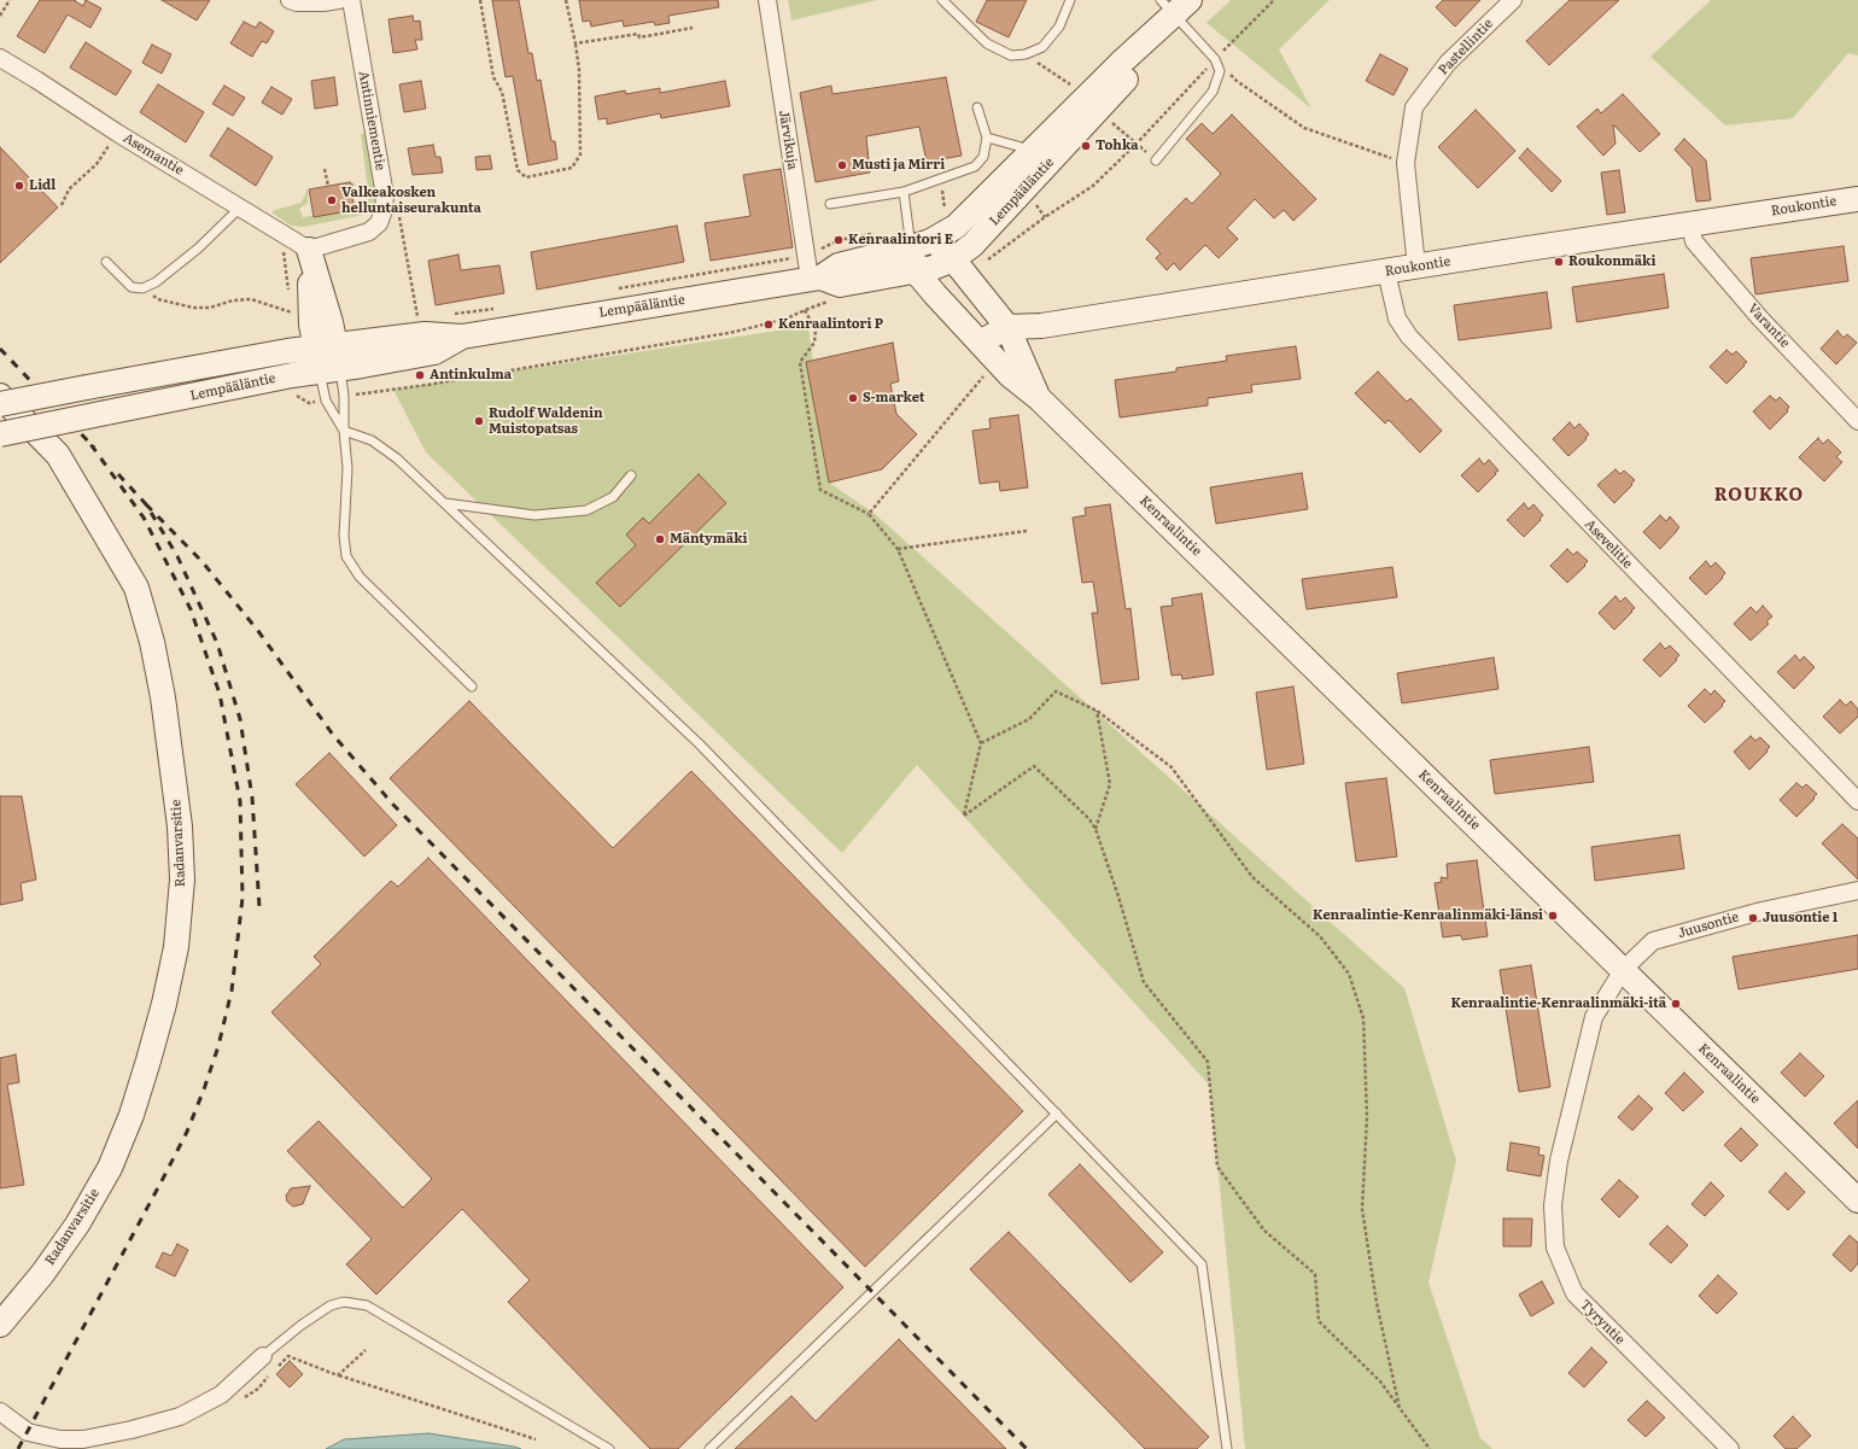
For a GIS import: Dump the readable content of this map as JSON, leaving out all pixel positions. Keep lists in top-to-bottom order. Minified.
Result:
{"streets":{"street":["Pastellintie","Antinniementie","Järvikuja","Asemantie","Lempääläntie","Roukontie","Varantie","Kenraalintie","Asevelitie","Radanvarsitie","Juusontie","Tyryntie"]},"crossings":[["Pastellintie","Roukontie"],["Antinniementie","Asemantie"],["Järvikuja","Lempääläntie"],["Lempääläntie","Kenraalintie"],["Roukontie","Varantie"],["Roukontie","Kenraalintie"],["Roukontie","Asevelitie"],["Kenraalintie","Juusontie"],["Juusontie","Tyryntie"]],"districts":["ROUKKO"],"places":["Tohka","Musti ja Mirri","Lidl","Valkeakosken helluntaiseurakunta","Kenraalintori E","Roukonmäki","Kenraalintori P","Antinkulma","S-market","Rudolf Waldenin Muistopatsas","Mäntymäki","Kenraalintie-Kenraalinmäki-länsi","Juusontie 1","Kenraalintie-Kenraalinmäki-itä"]}
